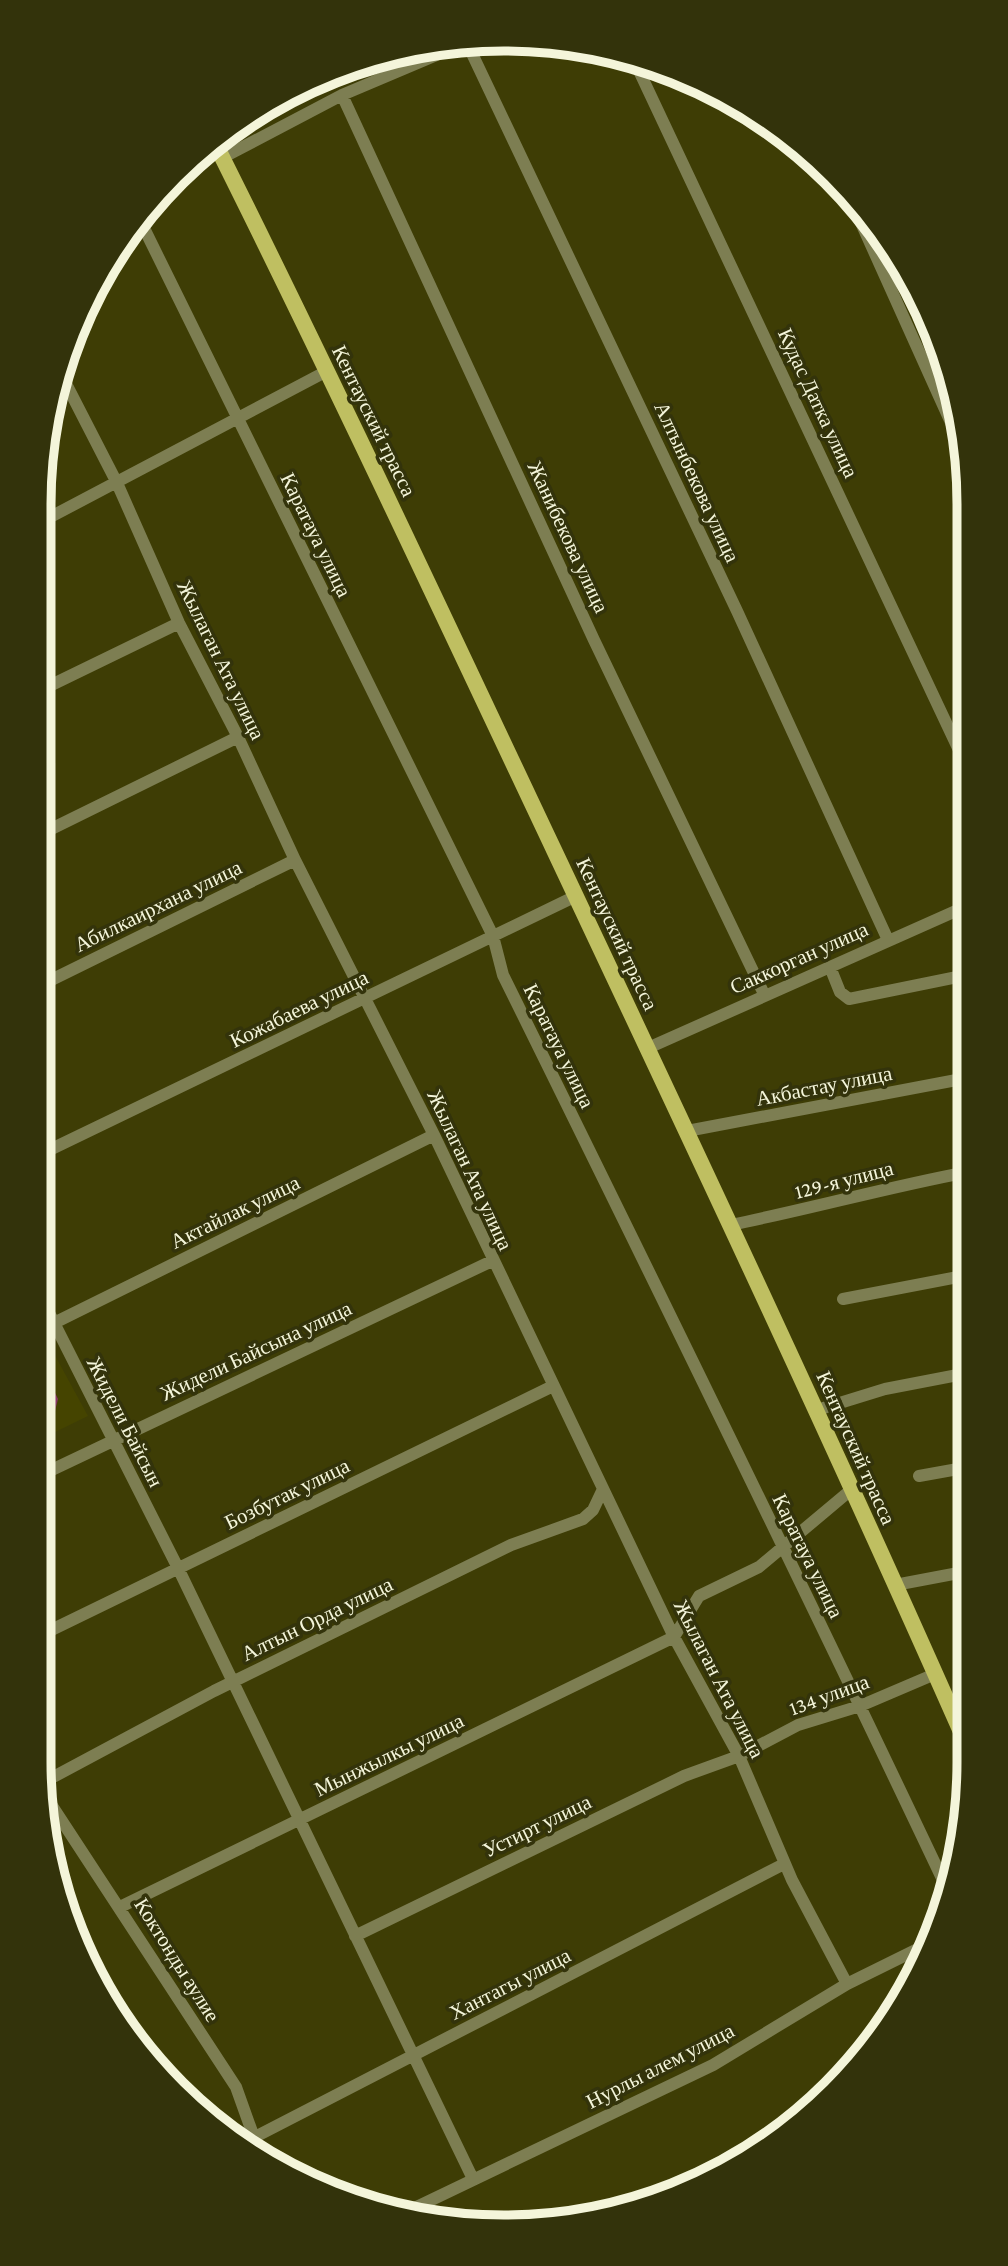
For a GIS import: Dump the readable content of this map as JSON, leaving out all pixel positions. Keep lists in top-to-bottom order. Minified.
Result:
{"streets":{"main road":["Кентауский трасса"],"street":["Кудас Датка улица","Алтынбекова улица","Каратауа улица","Жанибекова улица","Жылаган Ата улица","Абилкаирхана улица","Саккорган улица","Кожабаева улица","Акбастау улица","129-я улица","Актайлак улица","Жидели Байсына улица","Жидели Байсын","Бозбутак улица","Алтын Орда улица","134 улица","Мынжылкы улица","Устирт улица","Коктонды аулие","Хантагы улица","Нурлы алем улица"]},"crossings":[["Кентауский трасса","Саккорган улица"],["Кентауский трасса","Кожабаева улица"],["Кентауский трасса","Акбастау улица"],["Кентауский трасса","129-я улица"],["Кентауский трасса","134 улица"],["Алтынбекова улица","Саккорган улица"],["Каратауа улица","Кожабаева улица"],["Каратауа улица","134 улица"],["Жанибекова улица","Саккорган улица"],["Жылаган Ата улица","Абилкаирхана улица"],["Жылаган Ата улица","Кожабаева улица"],["Жылаган Ата улица","Актайлак улица"],["Жылаган Ата улица","Жидели Байсына улица"],["Жылаган Ата улица","Бозбутак улица"],["Жылаган Ата улица","Алтын Орда улица"],["Жылаган Ата улица","134 улица"],["Жылаган Ата улица","Мынжылкы улица"],["Жылаган Ата улица","Устирт улица"],["Жылаган Ата улица","Хантагы улица"],["Жылаган Ата улица","Нурлы алем улица"],["Актайлак улица","Жидели Байсын"],["Жидели Байсына улица","Жидели Байсын"],["Жидели Байсын","Бозбутак улица"],["Жидели Байсын","Алтын Орда улица"],["Жидели Байсын","Мынжылкы улица"],["Жидели Байсын","Устирт улица"],["Жидели Байсын","Хантагы улица"],["Жидели Байсын","Нурлы алем улица"],["134 улица","Устирт улица"],["Мынжылкы улица","Коктонды аулие"],["Коктонды аулие","Хантагы улица"]]}
